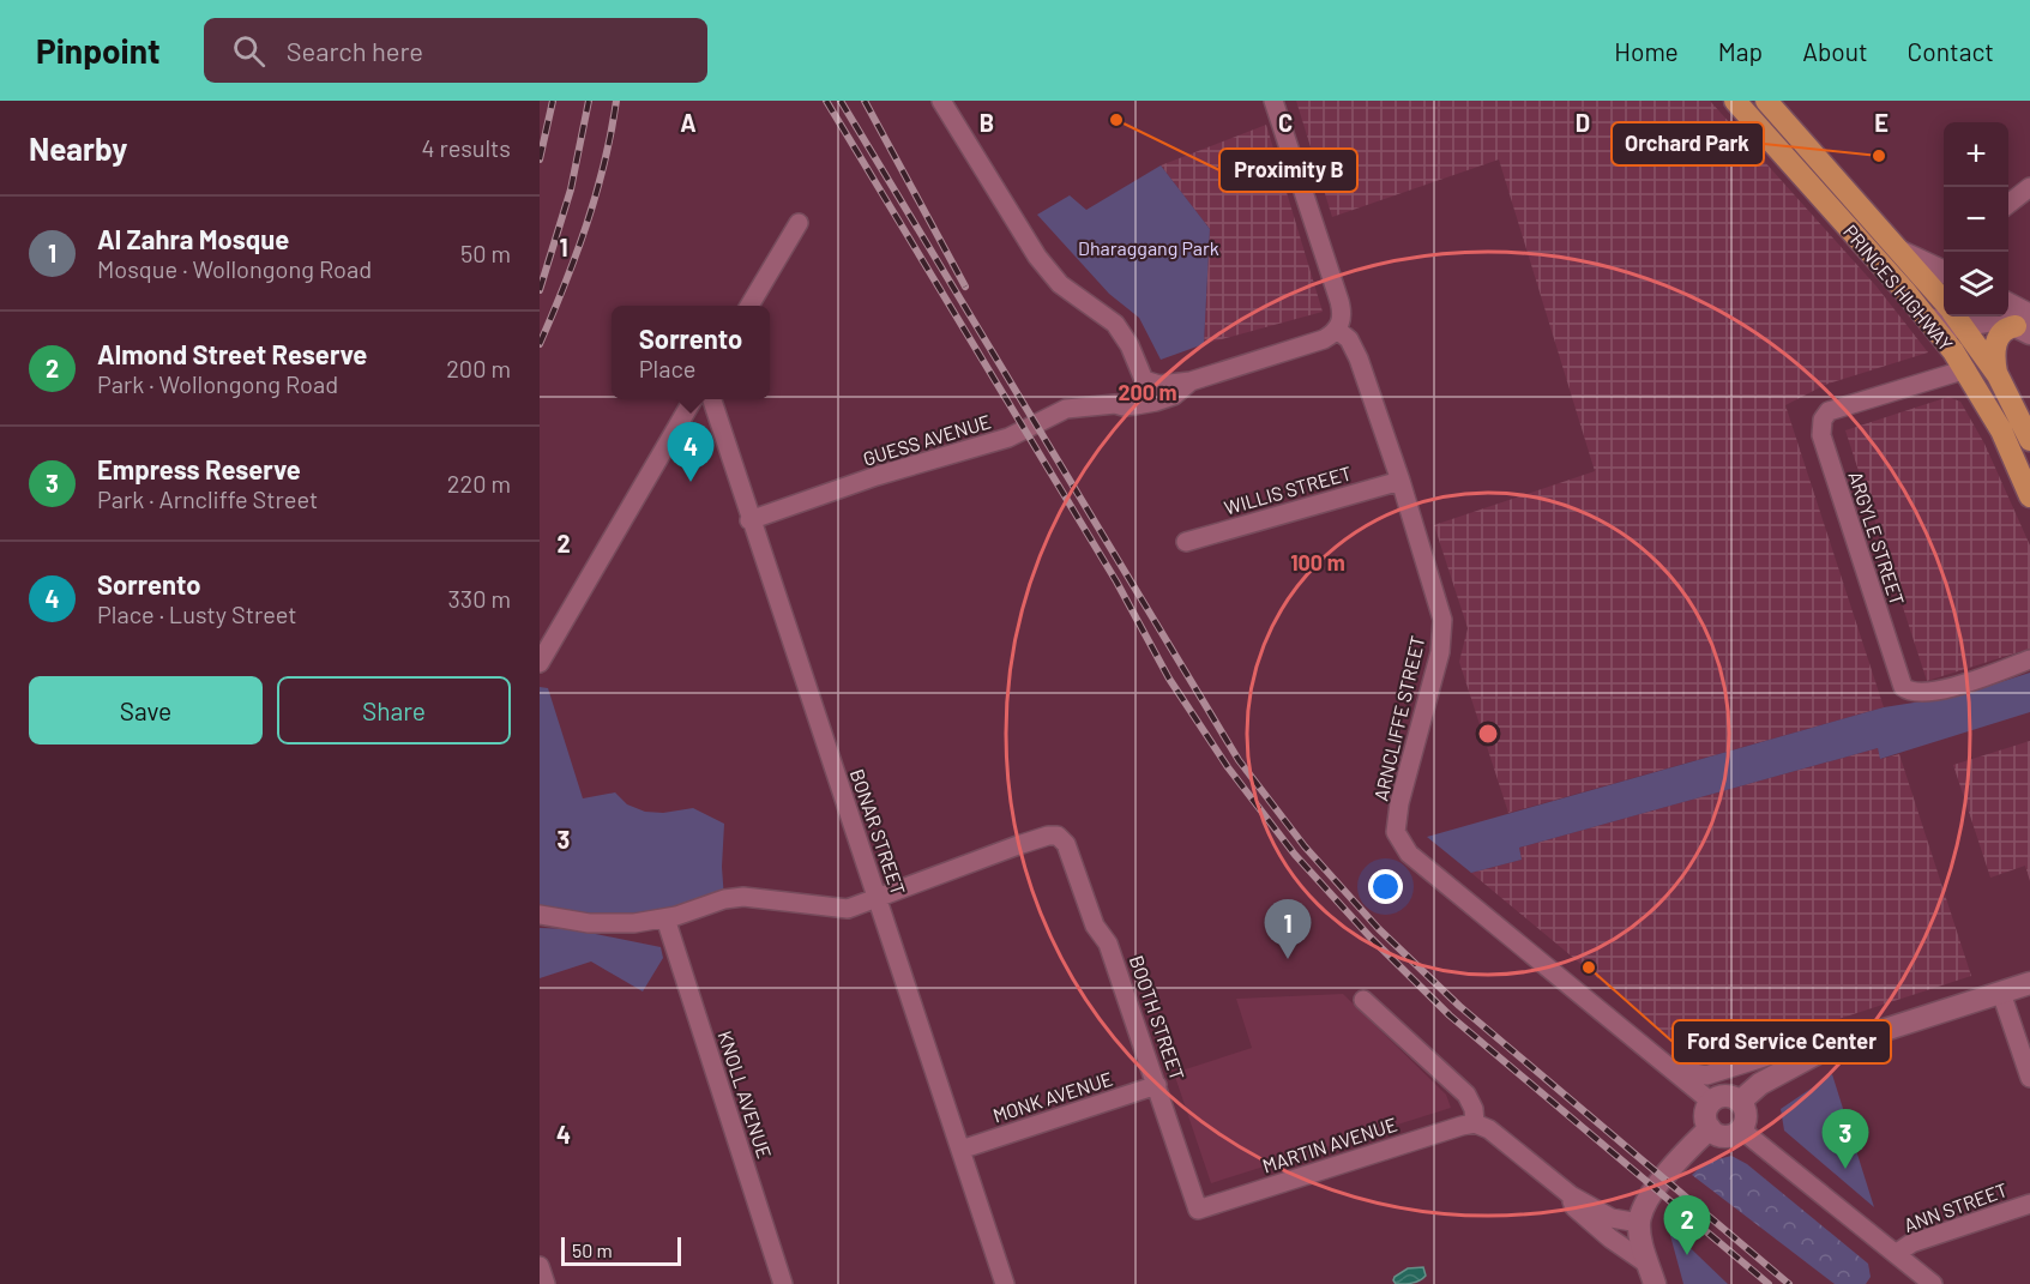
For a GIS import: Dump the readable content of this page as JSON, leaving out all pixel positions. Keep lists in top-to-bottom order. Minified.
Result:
{"streets":{"highway":["PRINCES HIGHWAY"],"street":["GUESS AVENUE","WILLIS STREET","ARGYLE STREET","ARNCLIFFE STREET","BONAR STREET","BOOTH STREET","KNOLL AVENUE","MONK AVENUE","MARTIN AVENUE","ANN STREET"]},"crossings":[["PRINCES HIGHWAY","ARGYLE STREET"],["GUESS AVENUE","ARNCLIFFE STREET"],["GUESS AVENUE","BONAR STREET"],["WILLIS STREET","ARNCLIFFE STREET"],["BONAR STREET","BOOTH STREET"],["BONAR STREET","MONK AVENUE"],["BOOTH STREET","MONK AVENUE"],["BOOTH STREET","MARTIN AVENUE"]],"parks":["Dharaggang Park"],"places":["Proximity B","Orchard Park","Ford Service Center"],"scale_bar":"50 m","page":{"header":"Pinpoint","search":"Search here","nav":["Home","Map","About","Contact"],"heading":["Nearby","4 results"],"map_buttons":["+","−"],"list":[{"mark":"1","name":"Al Zahra Mosque","note":"Mosque · Wollongong Road","value":"50 m"},{"mark":"2","name":"Almond Street Reserve","note":"Park · Wollongong Road","value":"200 m"},{"mark":"3","name":"Empress Reserve","note":"Park · Arncliffe Street","value":"220 m"},{"mark":"4","name":"Sorrento","note":"Place · Lusty Street","value":"330 m"}],"popup":["Sorrento","Place"],"pins":["4","1","3","2"],"buttons":["Save","Share"],"scale":"50 m"},"grid":{"columns":["A","B","C","D","E"],"rows":["1","2","3","4"]},"rings":["200 m","100 m"]}
